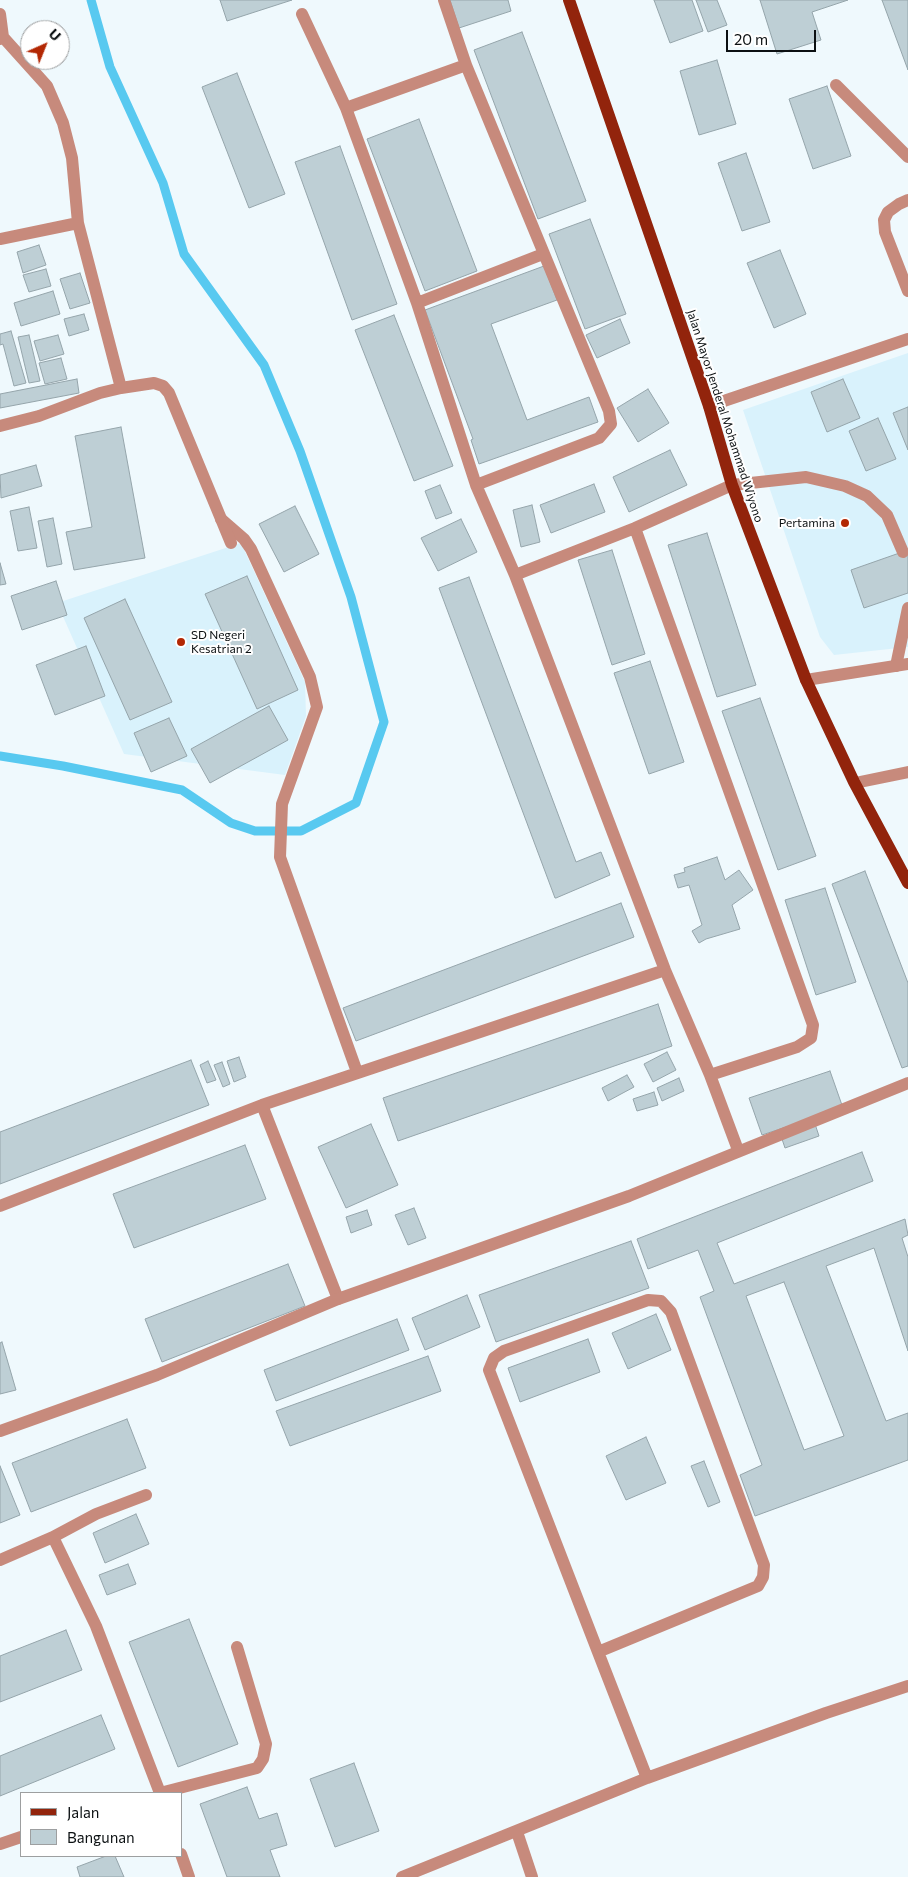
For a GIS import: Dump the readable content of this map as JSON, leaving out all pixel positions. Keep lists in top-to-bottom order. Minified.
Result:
{"streets":{"main road":["Jalan Mayor Jenderal Mohammad Wiyono"]},"places":["Pertamina","SD Negeri Kesatrian 2"],"legend":["Jalan","Bangunan"],"scale_bar":"20 m","north":"top right"}
